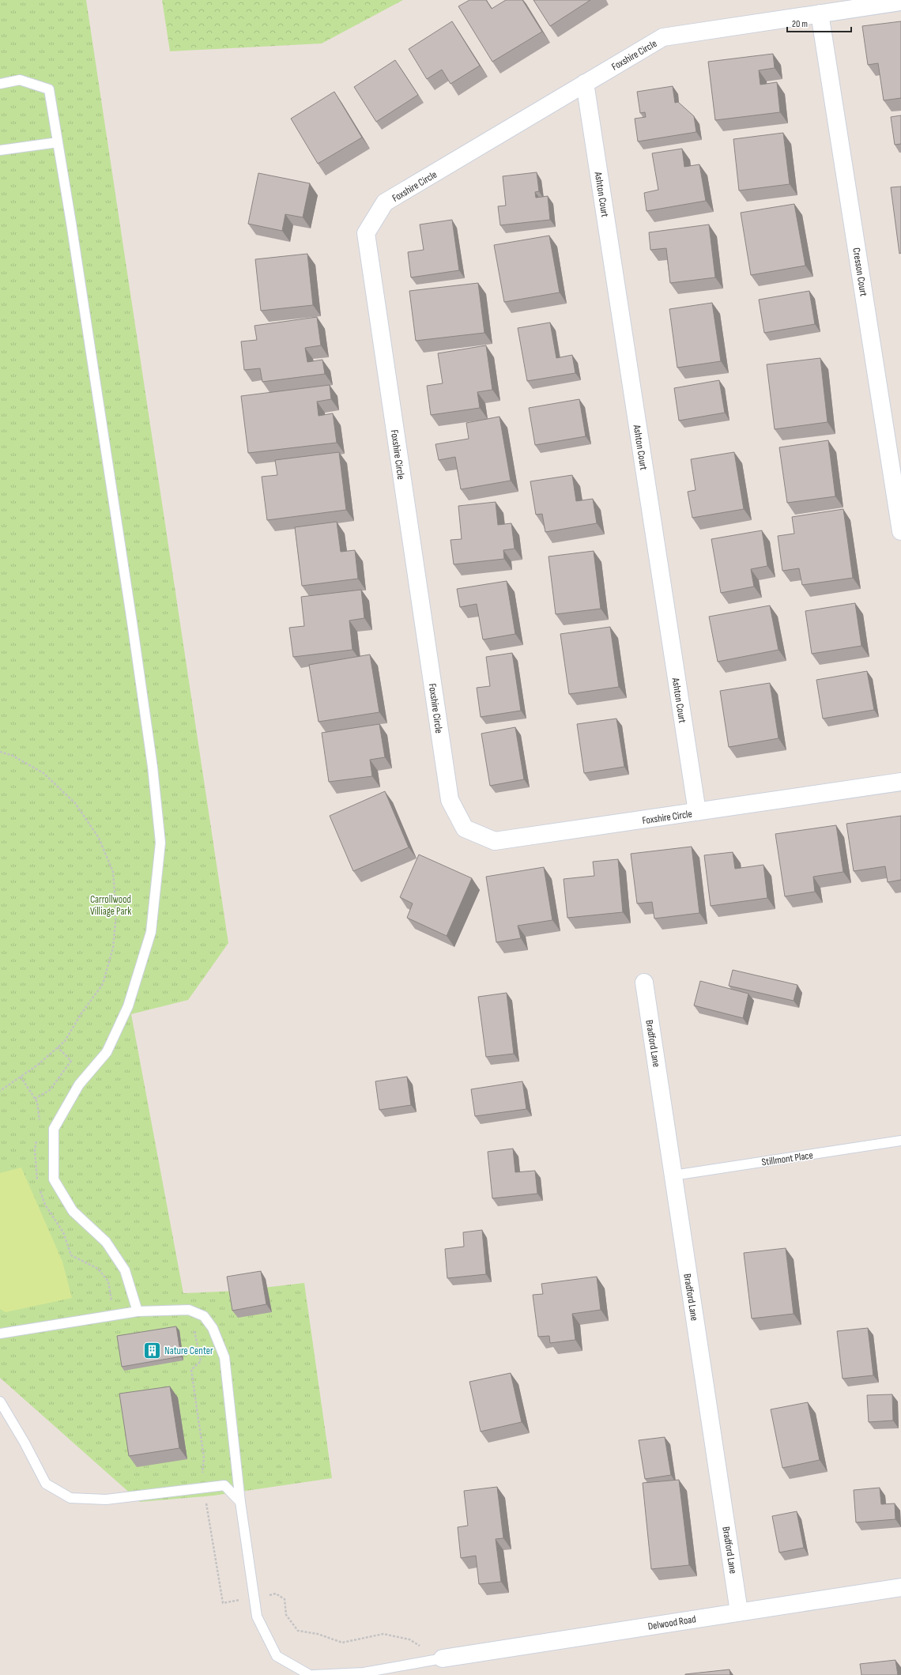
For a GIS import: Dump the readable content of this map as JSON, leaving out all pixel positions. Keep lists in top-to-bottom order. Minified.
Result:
{"streets":{"street":["Foxshire Circle","Ashton Court","Cresson Court","Bradford Lane","Delwood Road"],"lane":["Stillmont Place"]},"crossings":[["Foxshire Circle","Ashton Court"],["Foxshire Circle","Cresson Court"],["Bradford Lane","Stillmont Place"],["Bradford Lane","Delwood Road"]],"parks":["Carrollwood Villiage Park"],"places":{"building":["Nature Center"]},"scale_bar":"20 m"}
